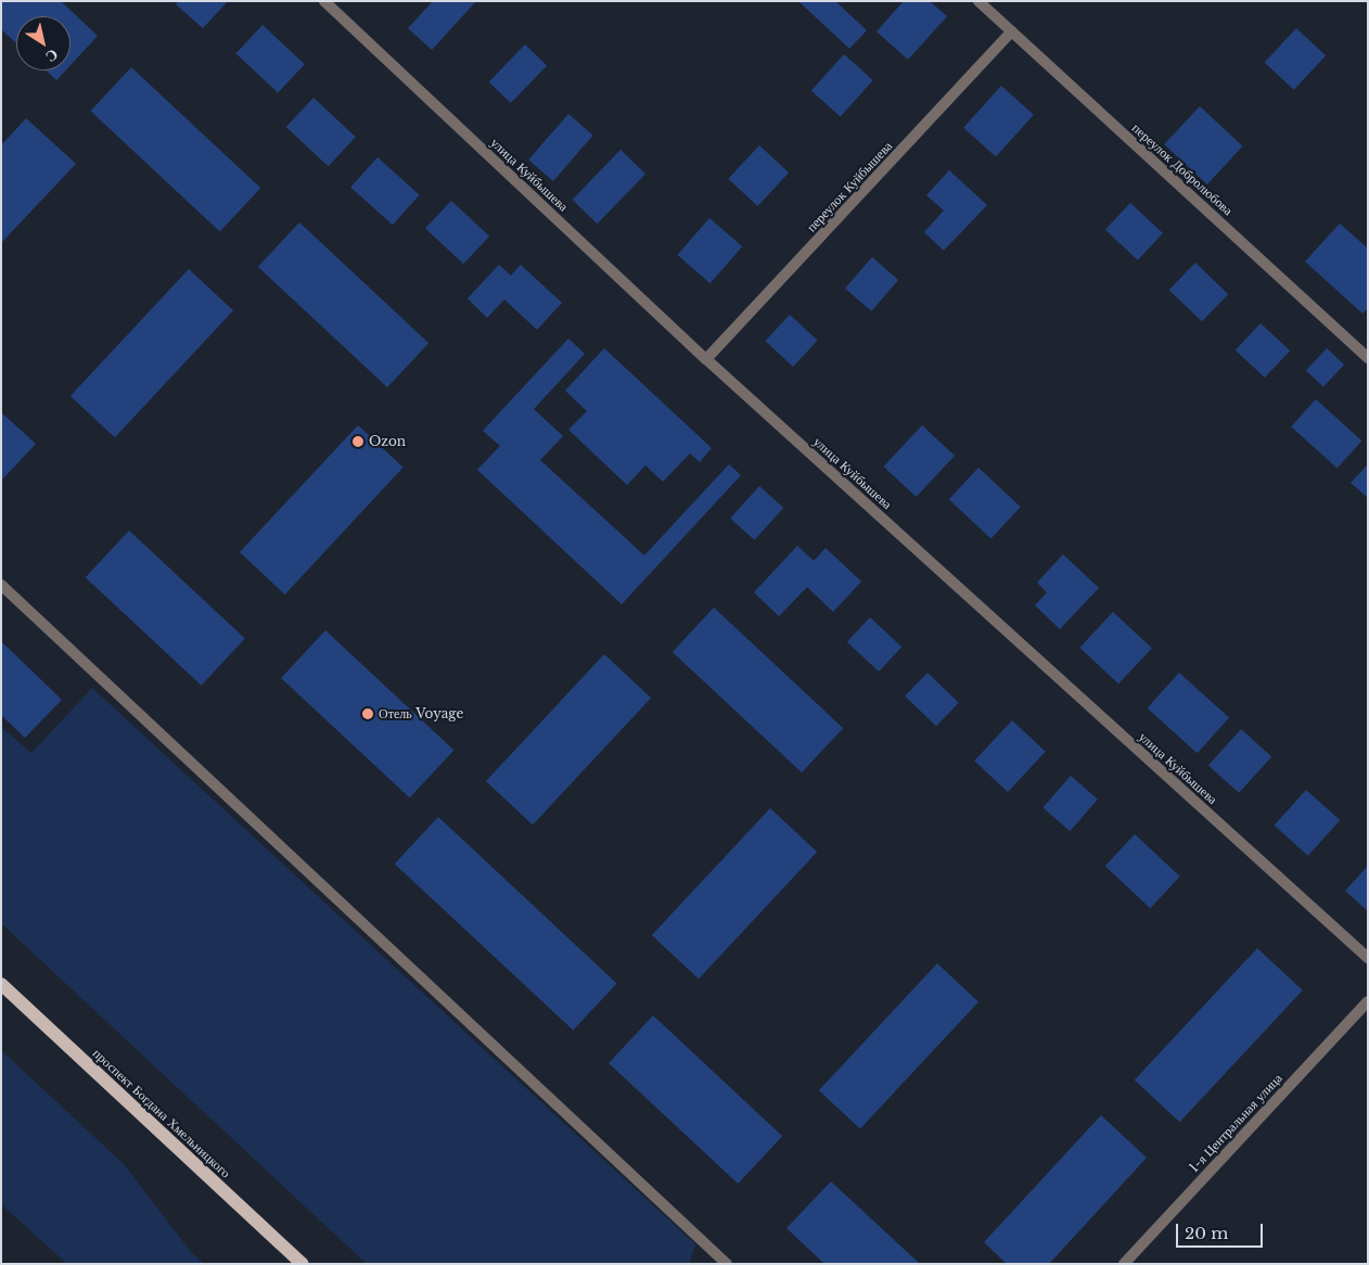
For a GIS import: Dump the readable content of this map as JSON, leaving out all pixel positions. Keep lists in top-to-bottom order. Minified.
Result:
{"streets":{"main road":["проспект Богдана Хмельницкого"],"street":["переулок Добролюбова","улица Куйбышева","переулок Куйбышева","1-я Центральная улица"]},"crossings":[["переулок Добролюбова","переулок Куйбышева"],["улица Куйбышева","переулок Куйбышева"]],"places":["Ozon","Отель Voyage"],"scale_bar":"20 m","north":"bottom right"}
